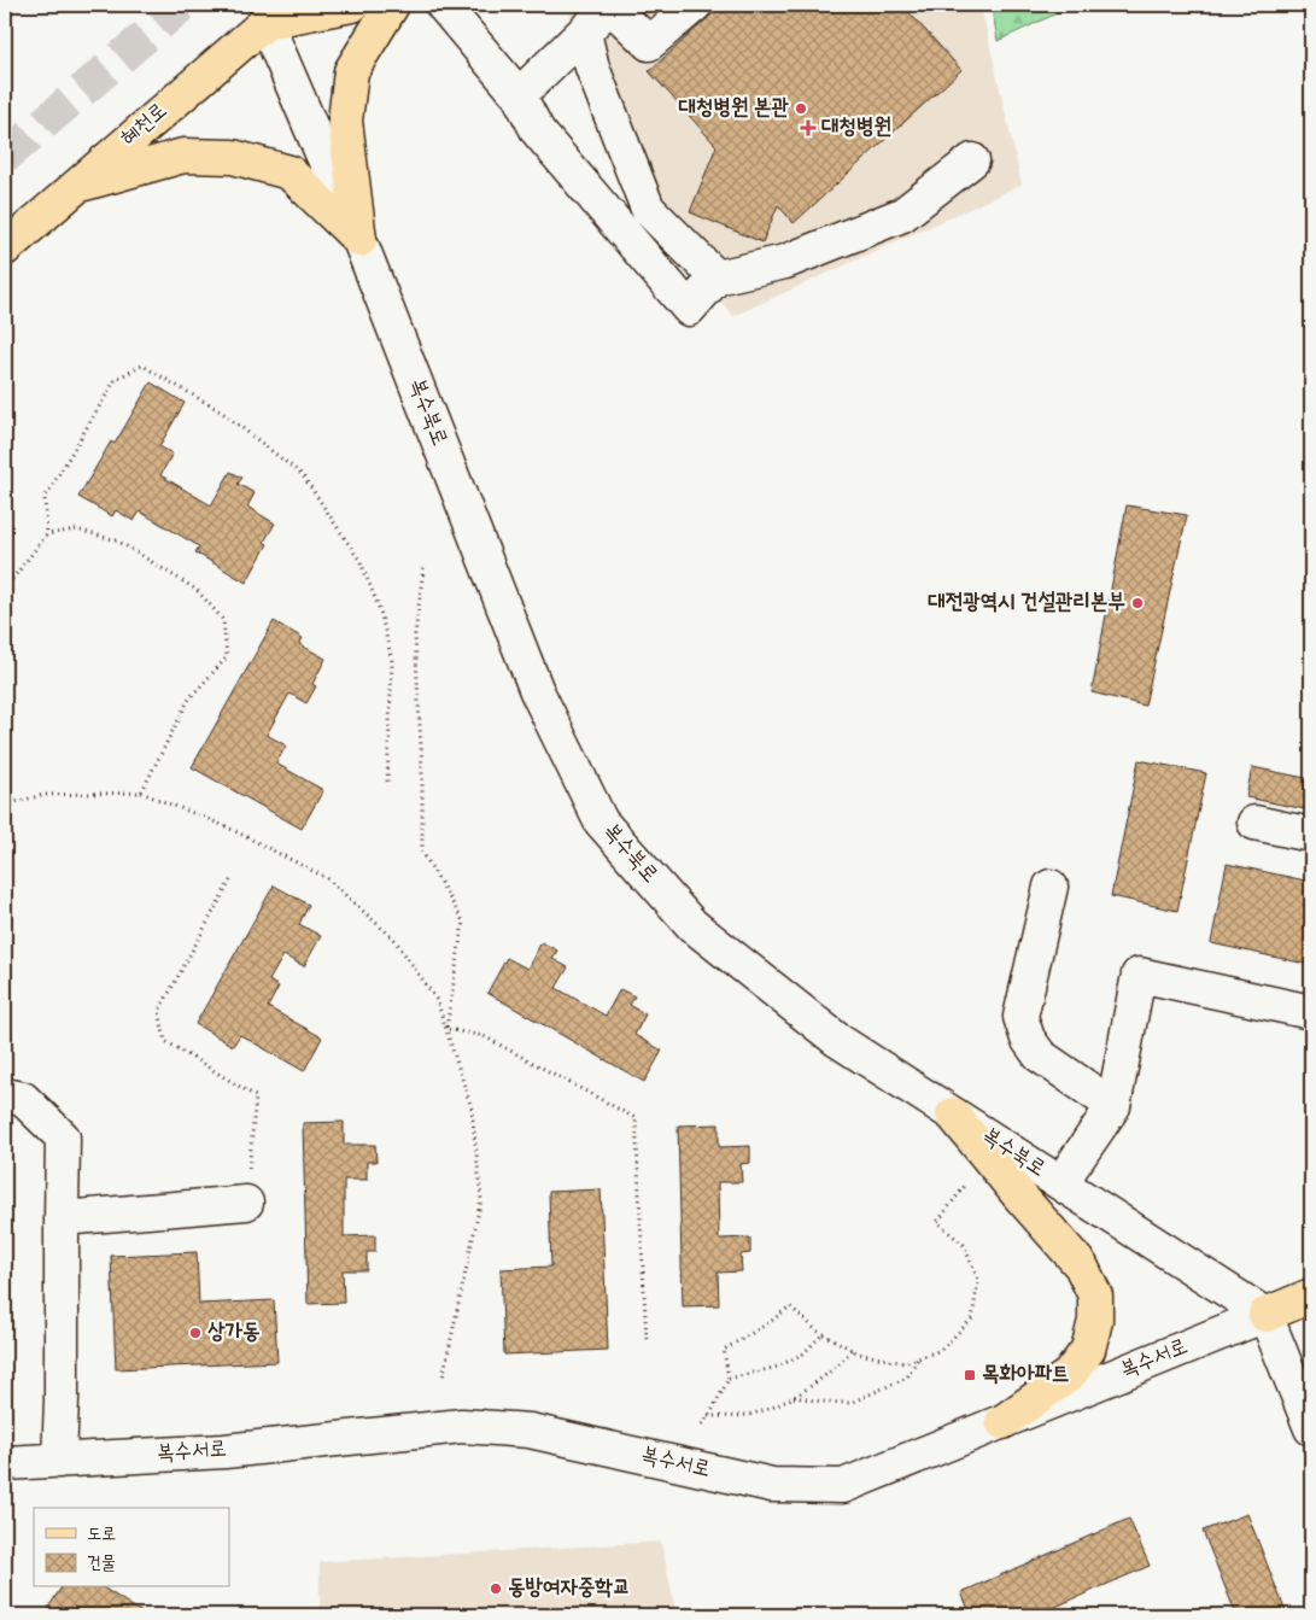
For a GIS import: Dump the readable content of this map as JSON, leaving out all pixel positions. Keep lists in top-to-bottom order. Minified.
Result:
{"streets":{"main road":["혜천로","복수서로"],"street":["복수북로"]},"crossings":[["혜천로","복수북로"],["복수북로","복수서로"]],"places":{"other":["대청병원 본관","대전광역시 건설관리본부","상가동","동방여자중학교"],"health":["대청병원"],"transit":["목화아파트"]},"legend":["도로","건물"]}
